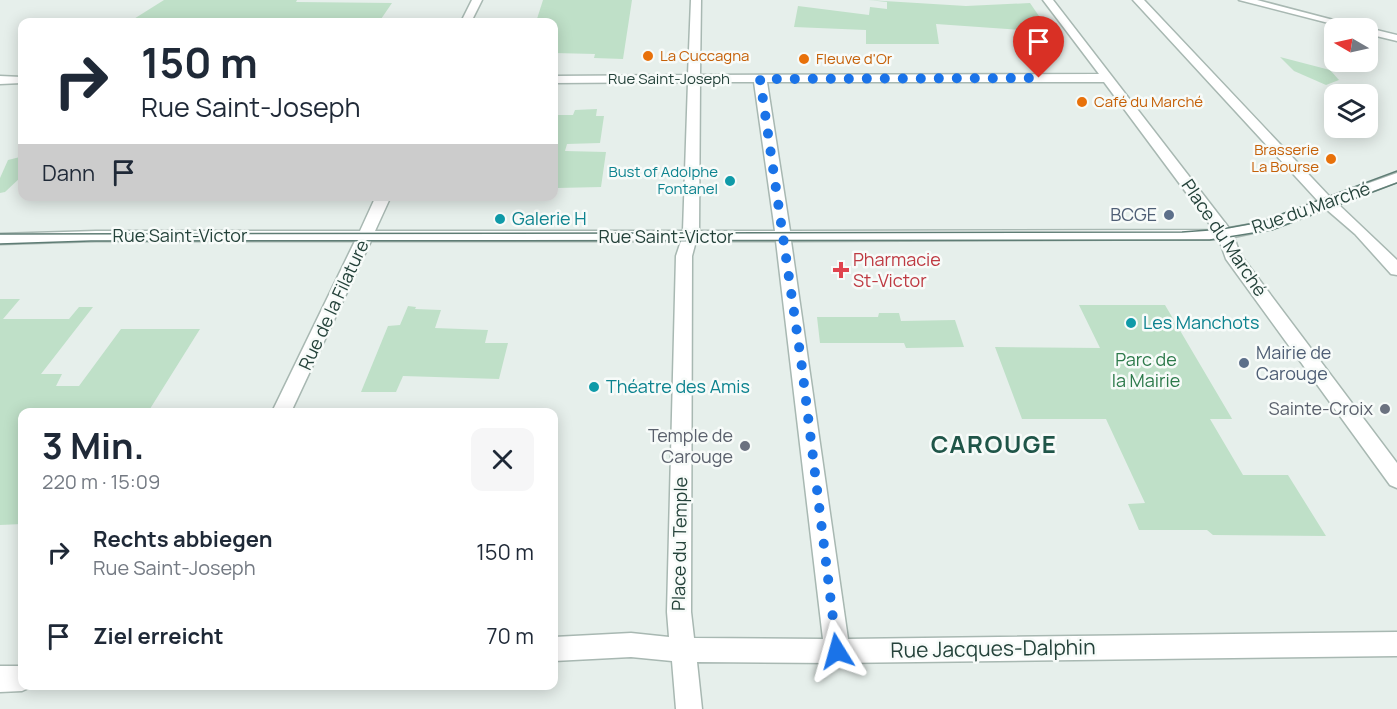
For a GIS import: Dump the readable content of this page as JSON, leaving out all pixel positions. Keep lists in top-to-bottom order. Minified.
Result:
{"streets":{"street":["Rue Saint-Joseph","Rue du Marché","Rue Saint-Victor","Place du Marché","Rue de la Filature","Place du Temple","Rue Jacques-Dalphin"]},"crossings":[["Rue Saint-Joseph","Place du Marché"],["Rue Saint-Joseph","Place du Temple"],["Rue du Marché","Rue Saint-Victor"],["Rue du Marché","Place du Marché"],["Rue Saint-Victor","Place du Marché"],["Rue Saint-Victor","Rue de la Filature"],["Rue Saint-Victor","Place du Temple"],["Place du Temple","Rue Jacques-Dalphin"]],"districts":["CAROUGE"],"parks":["Parc de la Mairie"],"places":{"other":["La Cuccagna","Fleuve d'Or","Café du Marché","Brasserie La Bourse","Bust of Adolphe Fontanel","BCGE","Galerie H","Les Manchots","Mairie de Carouge","Théatre des Amis","Sainte-Croix","Temple de Carouge"],"health":["Pharmacie St-Victor"]},"north":"left","page":{"turn":["150 m","Rue Saint-Joseph"],"then":"Dann","heading":["3 Min.","220 m · 15:09"],"list":[{"name":"Rechts abbiegen","note":"Rue Saint-Joseph","value":"150 m"},{"name":"Ziel erreicht","value":"70 m"}]}}
